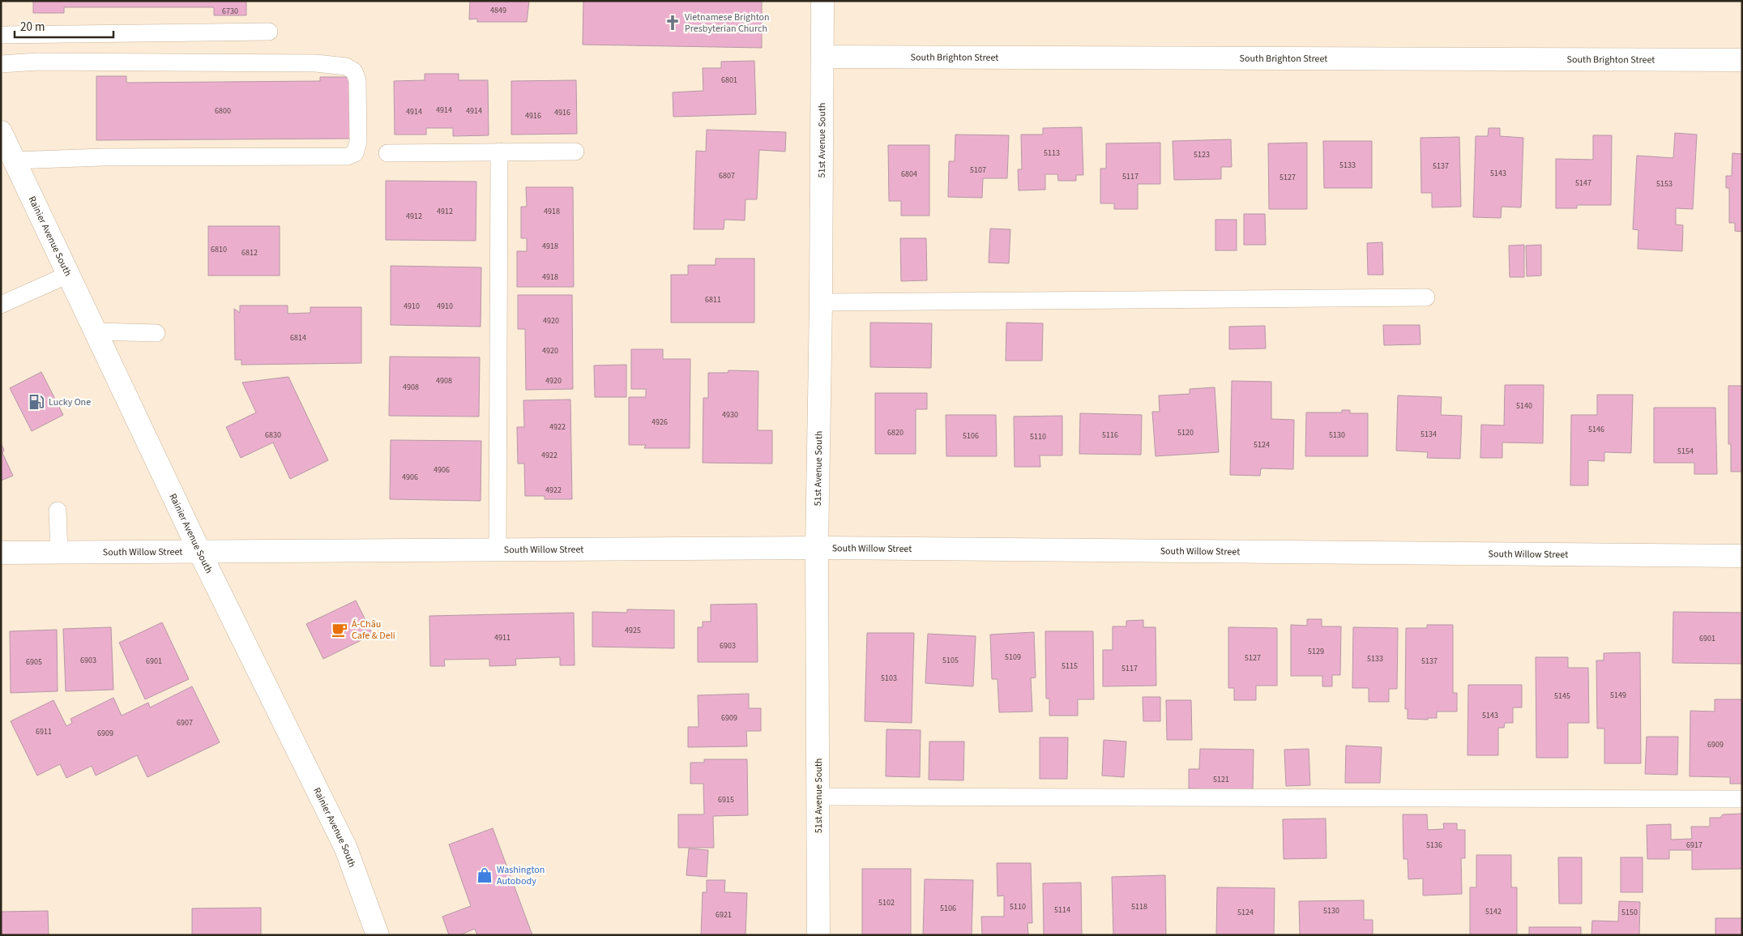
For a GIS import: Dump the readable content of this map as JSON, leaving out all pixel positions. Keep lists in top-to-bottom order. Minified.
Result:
{"streets":{"street":["South Brighton Street","51st Avenue South","Rainier Avenue South","South Willow Street"]},"crossings":[["South Brighton Street","51st Avenue South"],["51st Avenue South","South Willow Street"],["Rainier Avenue South","South Willow Street"]],"places":{"church":["Vietnamese Brighton Presbyterian Church"],"fuel station":["Lucky One"],"cafe":["Á-Châu Cafe & Deli"],"shop":["Washington Autobody"]},"house_numbers":["4849","6730","6801","4914","6800","4914","4914","4916","4916","5113","5123","5133","5137","5107","5143","6804","6807","5117","5127","5147","5153","4912","4918","4912","4918","6810","6812","4918","6811","4910","4910","4920","6814","4920","4908","4920","4908","5140","4930","4926","4922","5146","6820","5120","5134","6830","5116","5130","5106","5110","5124","5154","4922","4906","4906","4922","4925","4911","6901","6903","5129","5109","5127","5133","6903","5105","6901","5137","6905","5115","5117","5103","5149","5145","5143","6909","6907","6911","6909","6909","5121","6915","5136","6917","5102","5110","5118","5106","5114","5130","5142","5124","5150","6921"],"scale_bar":"20 m"}
